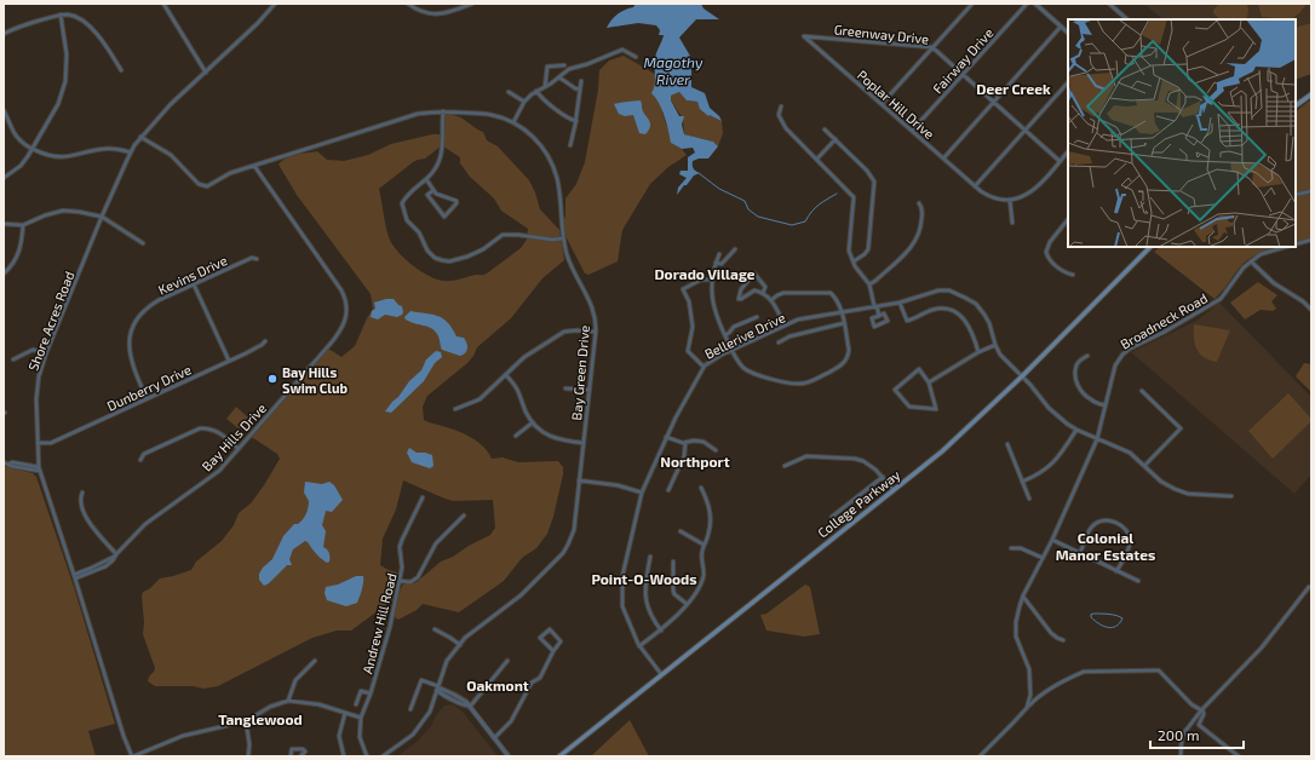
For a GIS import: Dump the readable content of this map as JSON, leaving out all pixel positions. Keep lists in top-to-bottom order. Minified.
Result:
{"streets":{"main road":["College Parkway"],"street":["Greenway Drive","Fairway Drive","Poplar Hill Drive","Kevins Drive","Shore Acres Road","Broadneck Road","Bellerive Drive","Bay Green Drive","Dunberry Drive","Bay Hills Drive","Andrew Hill Road"]},"crossings":[["Greenway Drive","Fairway Drive"],["Greenway Drive","Poplar Hill Drive"],["Fairway Drive","Poplar Hill Drive"],["Kevins Drive","Dunberry Drive"],["Shore Acres Road","Bay Green Drive"],["Shore Acres Road","Dunberry Drive"],["Shore Acres Road","Bay Hills Drive"],["Broadneck Road","Bellerive Drive"],["Bellerive Drive","College Parkway"],["Bay Green Drive","Bay Hills Drive"]],"districts":["Deer Creek","Dorado Village","Northport","Colonial Manor Estates","Point-O-Woods","Oakmont","Tanglewood"],"water":["Magothy River"],"places":["Bay Hills Swim Club"],"scale_bar":"200 m"}
